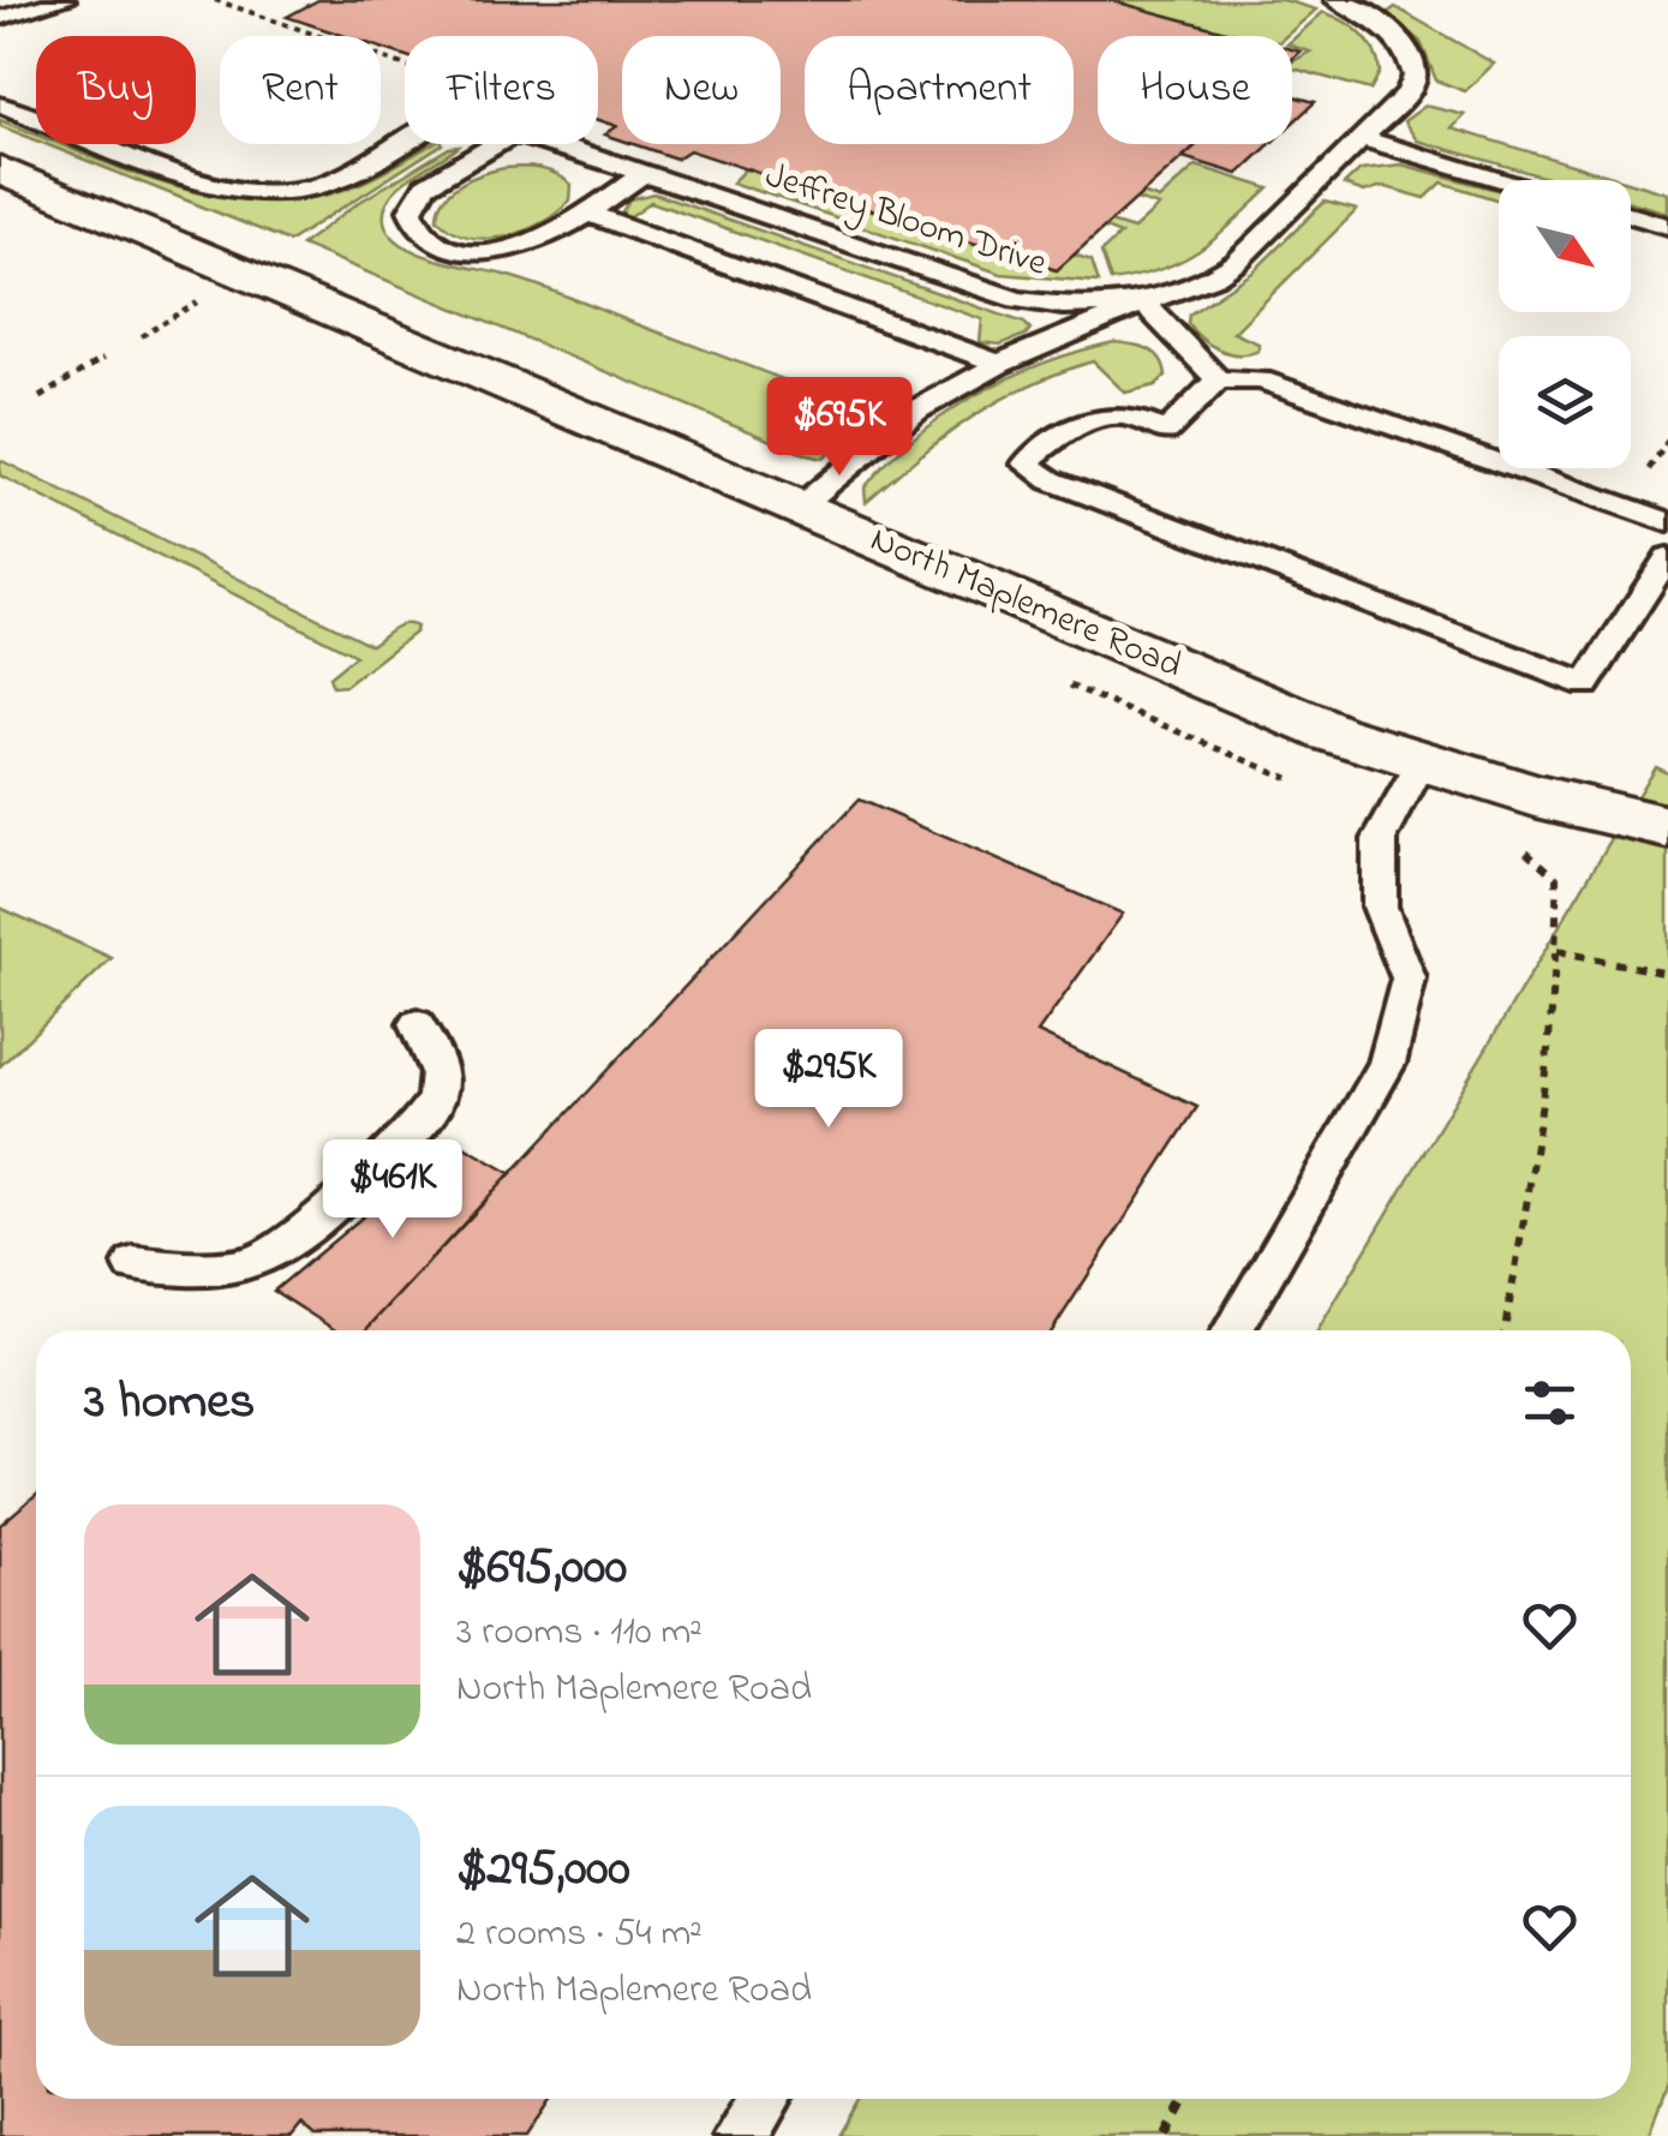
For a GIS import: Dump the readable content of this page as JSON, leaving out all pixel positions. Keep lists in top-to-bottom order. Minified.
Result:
{"streets":{"street":["North Maplemere Road"],"lane":["Jeffrey Bloom Drive"]},"north":"bottom right","page":{"chip":["Buy","Rent","Filters","New","Apartment","House"],"price":["$695K","$295K","$461K"],"heading":"3 homes","list":[{"name":"$695,000","note":"3 rooms · 110 m² · North Maplemere Road"},{"name":"$295,000","note":"2 rooms · 54 m² · North Maplemere Road"}]}}
